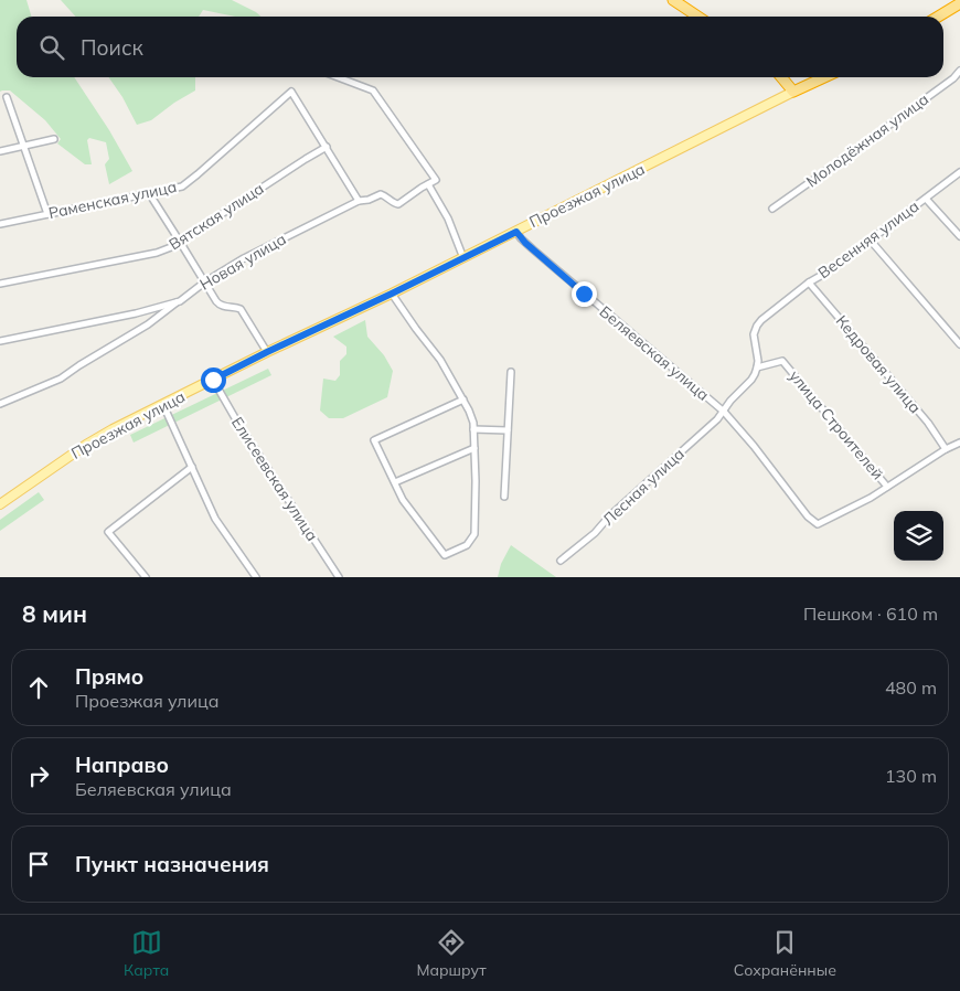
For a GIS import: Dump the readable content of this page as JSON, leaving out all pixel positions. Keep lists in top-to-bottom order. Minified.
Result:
{"streets":{"main road":["Проезжая улица"],"street":["Молодёжная улица","Раменская улица","Вятская улица","Весенняя улица","Новая улица","Беляевская улица","Кедровая улица","улица Строителей","Елисеевская улица","Лесная улица"]},"crossings":[["Проезжая улица","Беляевская улица"],["Проезжая улица","Елисеевская улица"],["Раменская улица","Вятская улица"],["Весенняя улица","Кедровая улица"],["Весенняя улица","улица Строителей"],["Весенняя улица","Лесная улица"],["Беляевская улица","Кедровая улица"],["Беляевская улица","улица Строителей"],["Беляевская улица","Лесная улица"],["улица Строителей","Лесная улица"]],"page":{"search":"Поиск","heading":["8 мин","Пешком · 610 m"],"list":[["Прямо","Проезжая улица","480 m"],["Направо","Беляевская улица","130 m"],"Пункт назначения"],"nav":["Карта","Маршрут","Сохранённые"]}}
